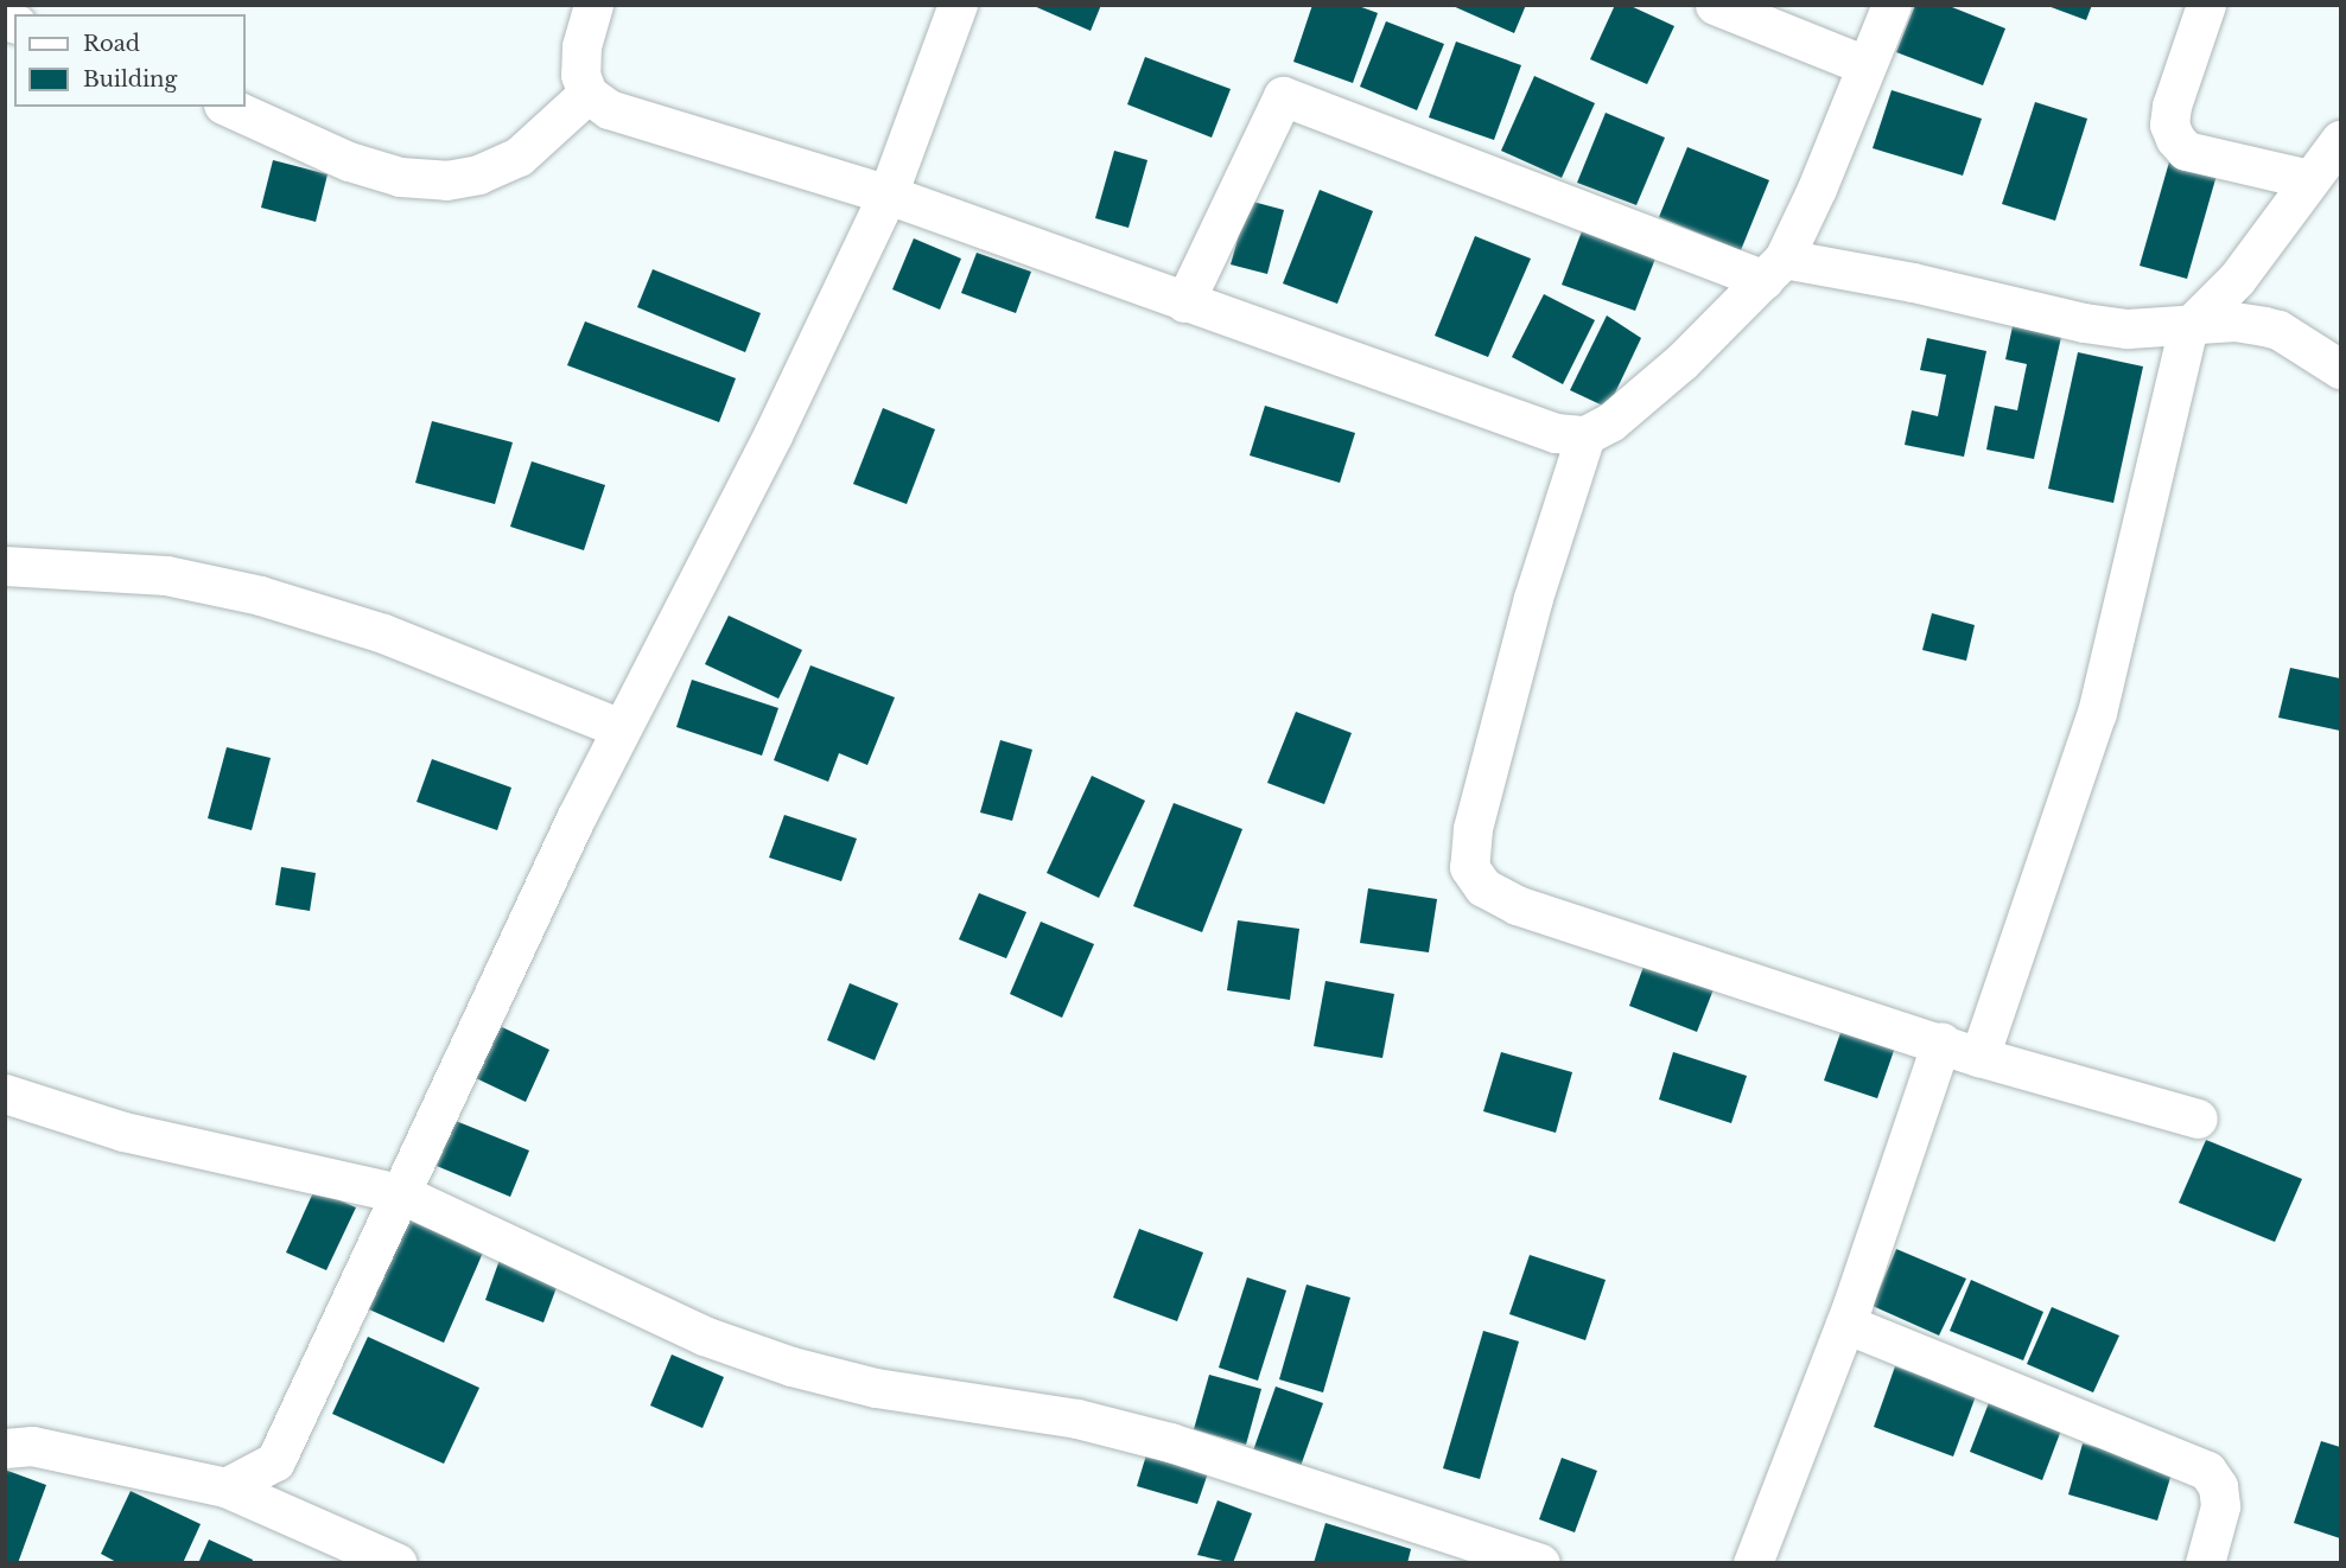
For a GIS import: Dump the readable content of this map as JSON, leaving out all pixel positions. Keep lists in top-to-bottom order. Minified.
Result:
{"legend":["Road","Building"]}
